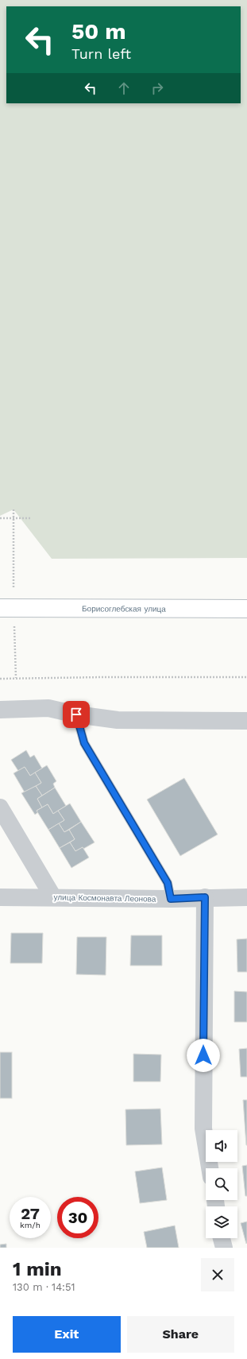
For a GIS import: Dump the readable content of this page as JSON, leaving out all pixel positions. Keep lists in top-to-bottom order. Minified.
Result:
{"streets":{"street":["Борисоглебская улица","улица Космонавта Леонова"]},"page":{"turn":["50 m","Turn left"],"speed":"27 km/h","limit":"30","heading":["1 min","130 m · 14:51"],"buttons":["Exit","Share"]}}
